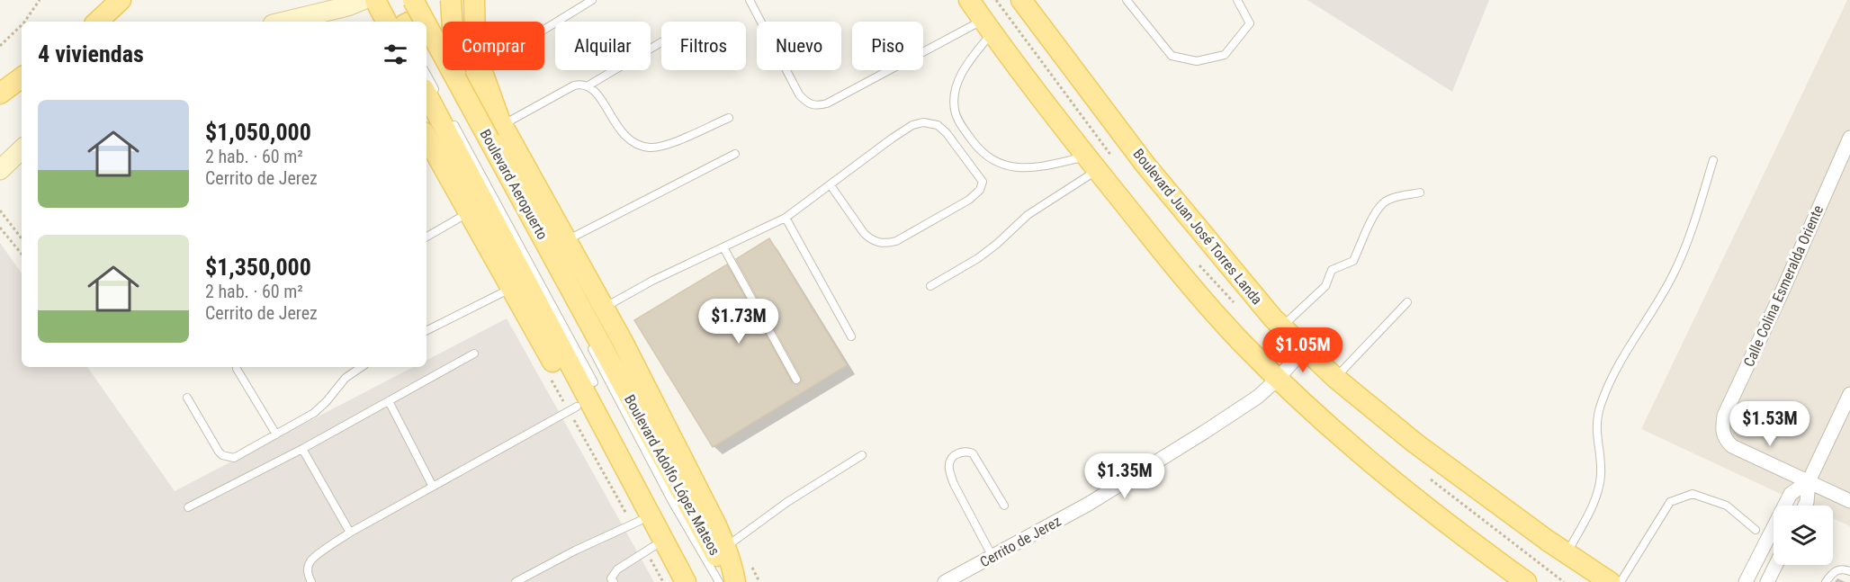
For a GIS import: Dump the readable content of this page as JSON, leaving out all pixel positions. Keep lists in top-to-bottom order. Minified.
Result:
{"streets":{"main road":["Boulevard Aeropuerto","Boulevard Juan José Torres Landa","Boulevard Adolfo López Mateos"],"street":["Calle Colina Esmeralda Oriente","Cerrito de Jerez"]},"crossings":[["Boulevard Aeropuerto","Boulevard Adolfo López Mateos"],["Boulevard Juan José Torres Landa","Cerrito de Jerez"]],"page":{"chip":["Comprar","Alquilar","Filtros","Nuevo","Piso"],"heading":"4 viviendas","list":[{"name":"$1,050,000","note":"2 hab. · 60 m² · Cerrito de Jerez"},{"name":"$1,350,000","note":"2 hab. · 60 m² · Cerrito de Jerez"}],"price":["$1.73M","$1.05M","$1.53M","$1.35M"]}}
